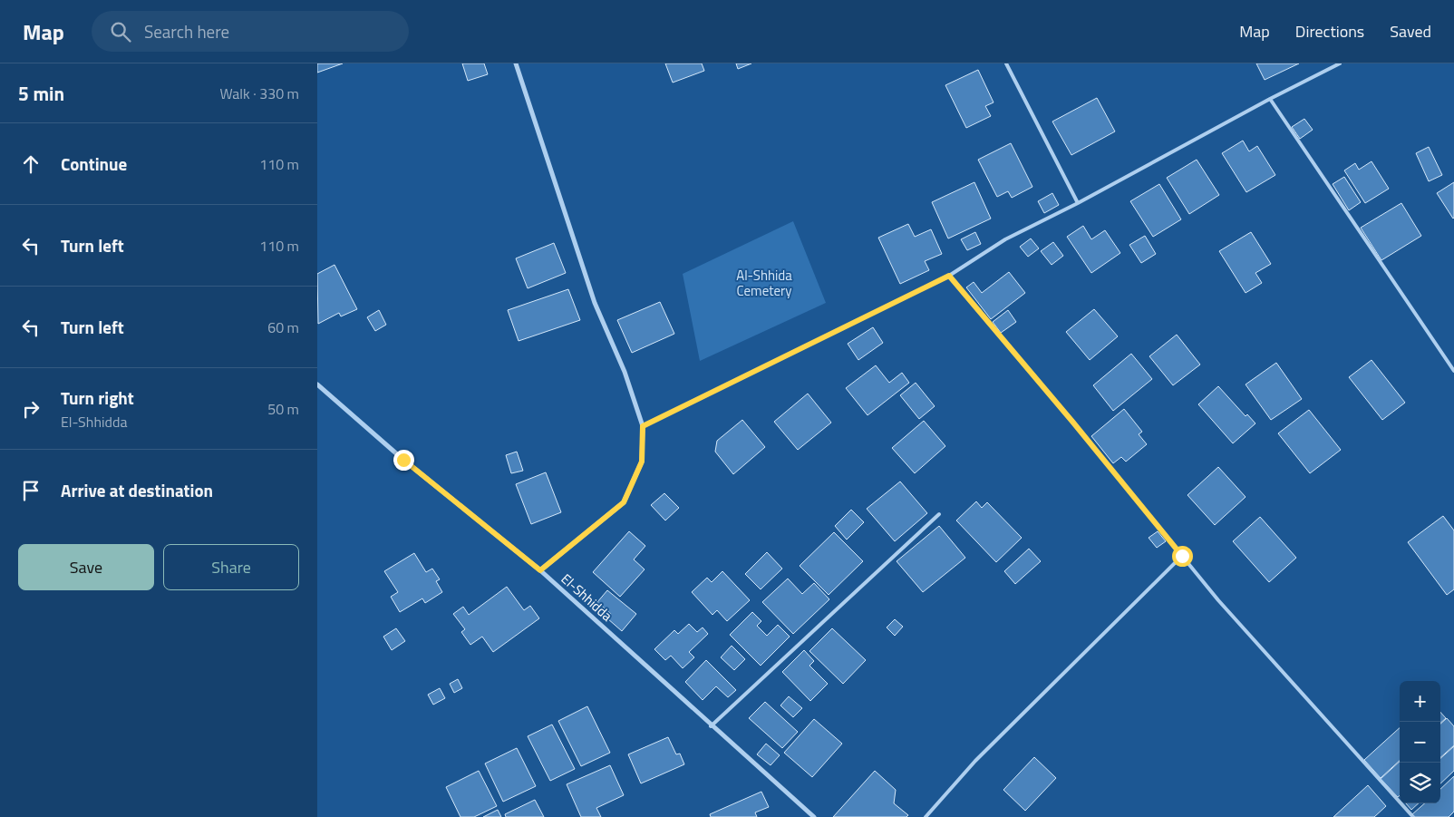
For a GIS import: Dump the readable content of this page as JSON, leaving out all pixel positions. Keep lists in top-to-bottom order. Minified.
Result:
{"streets":{"street":["El-Shhidda"]},"parks":["Al-Shhida Cemetery"],"page":{"header":"Map","search":"Search here","nav":["Map","Directions","Saved"],"heading":["5 min","Walk · 330 m"],"list":[["Continue","110 m"],["Turn left","110 m"],["Turn left","60 m"],["Turn right","El-Shhidda","50 m"],"Arrive at destination"],"buttons":["Save","Share"],"map_buttons":["+","−"]}}
